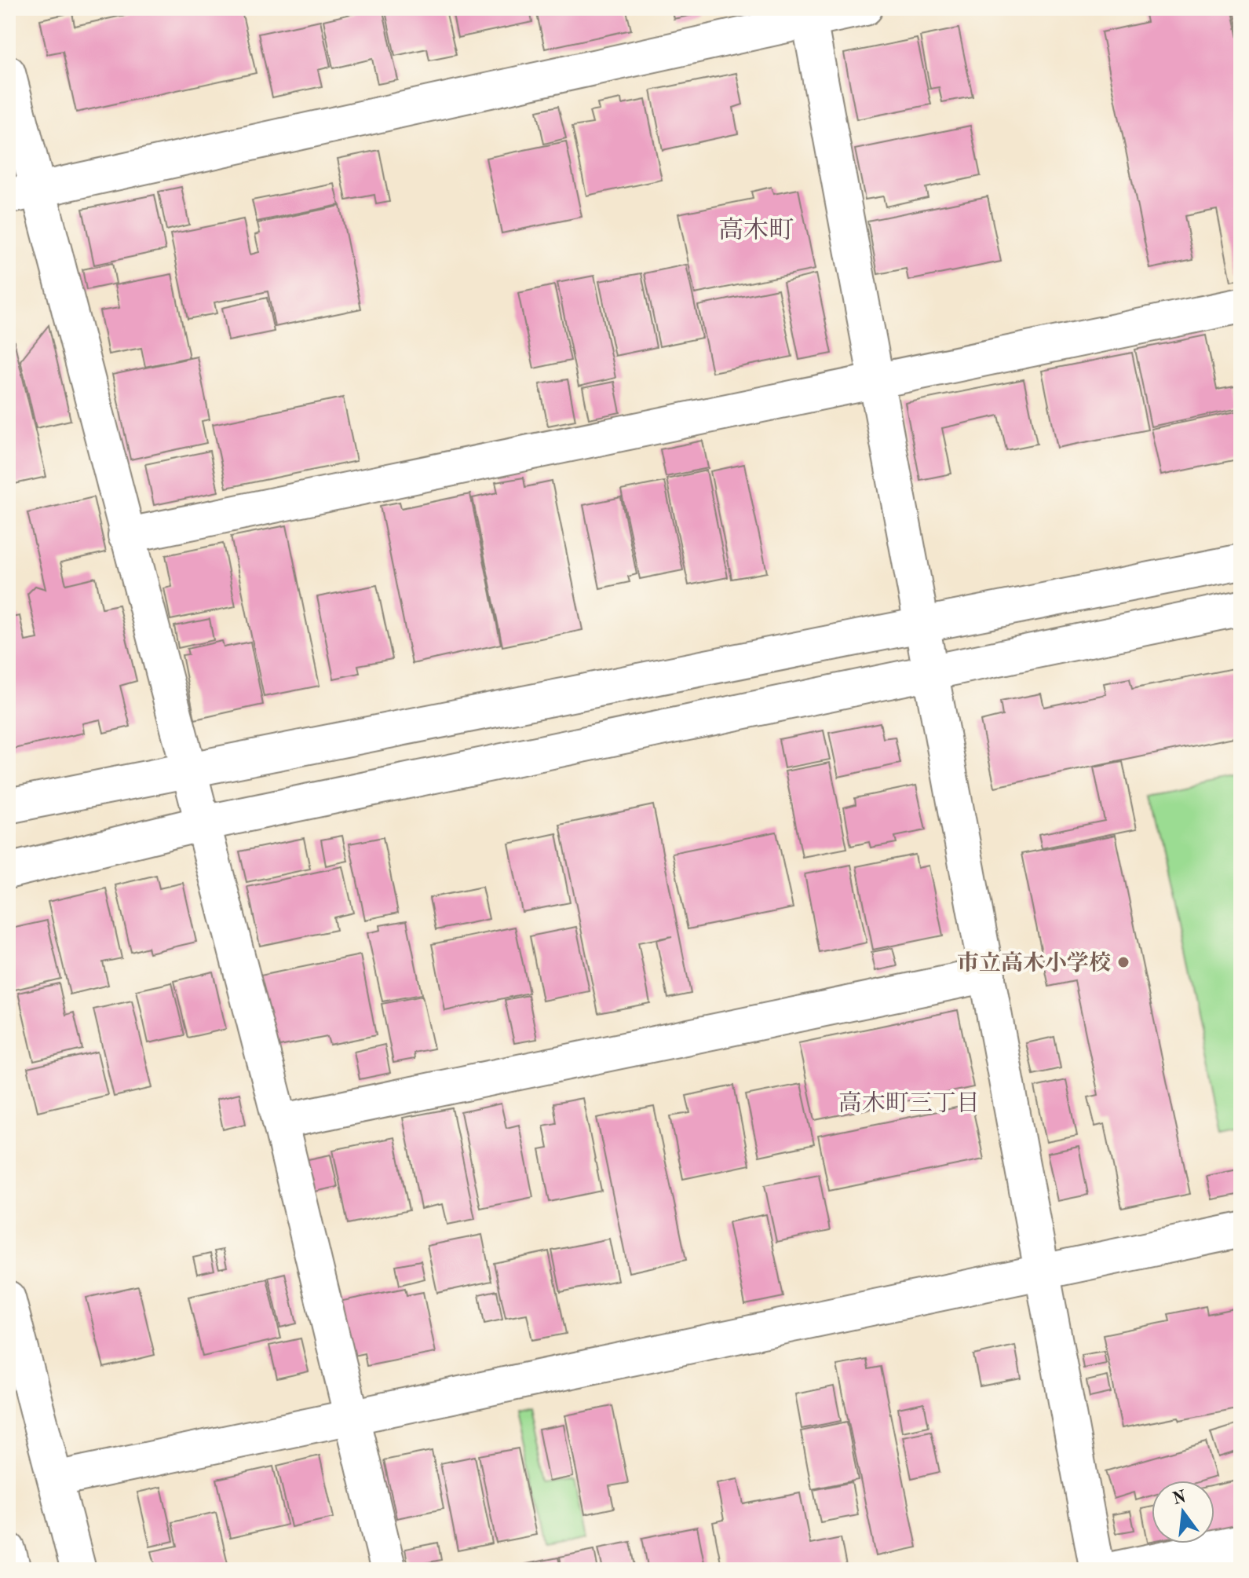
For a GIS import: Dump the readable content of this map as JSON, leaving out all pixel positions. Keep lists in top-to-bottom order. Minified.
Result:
{"districts":["高木町","高木町三丁目"],"places":["市立高木小学校"],"north":"top"}
